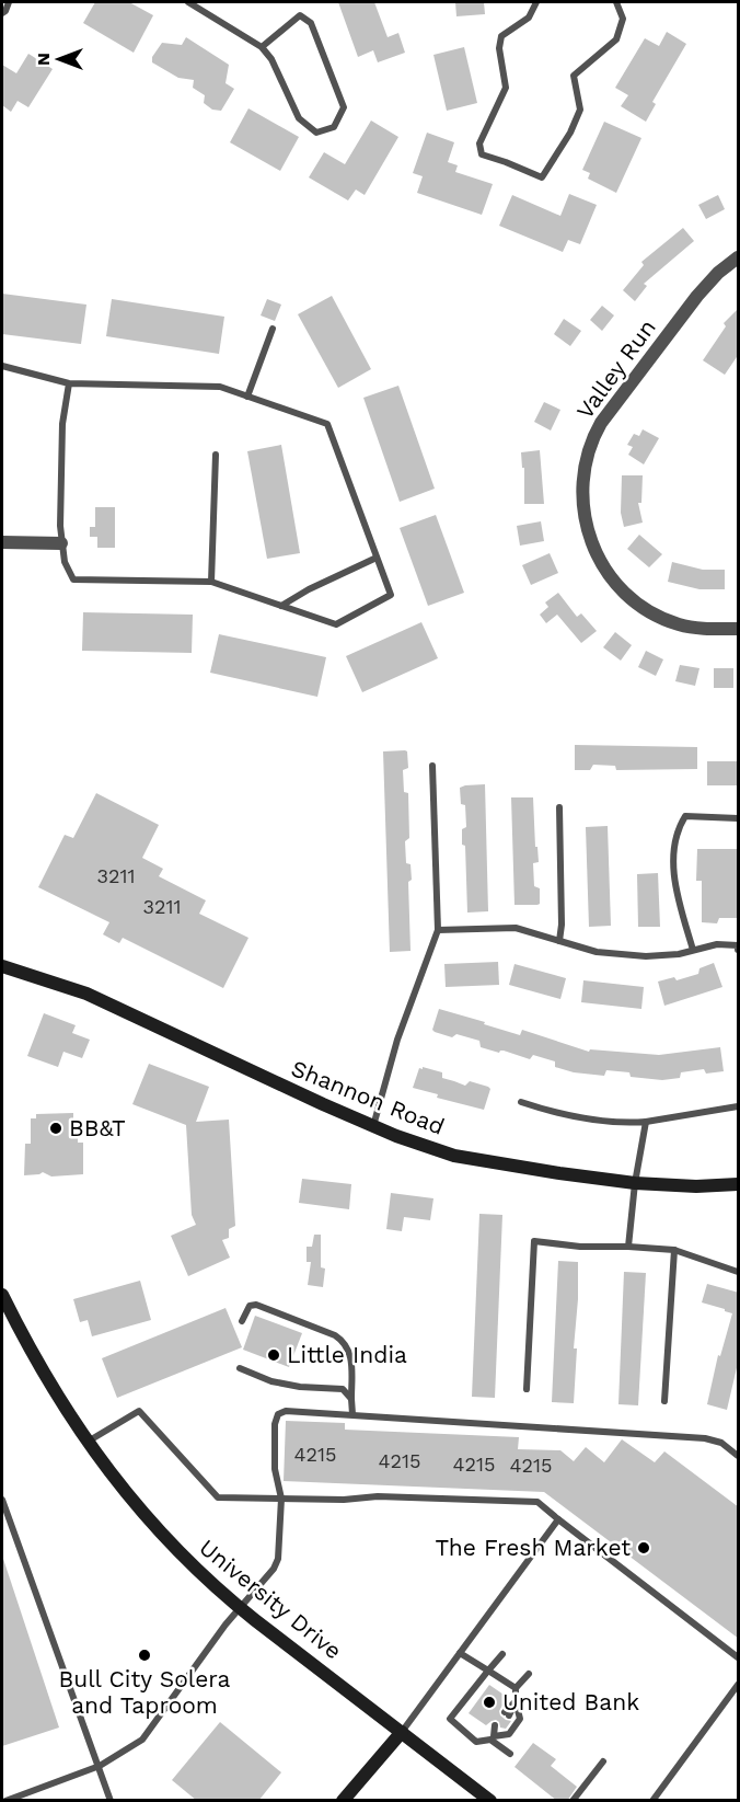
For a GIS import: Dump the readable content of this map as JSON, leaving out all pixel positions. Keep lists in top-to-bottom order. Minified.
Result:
{"streets":{"street":["Valley Run","Shannon Road","University Drive"]},"places":["BB&T","Little India","The Fresh Market","Bull City Solera and Taproom","United Bank"],"house_numbers":["3211","3211","4215","4215","4215","4215"],"north":"left"}
